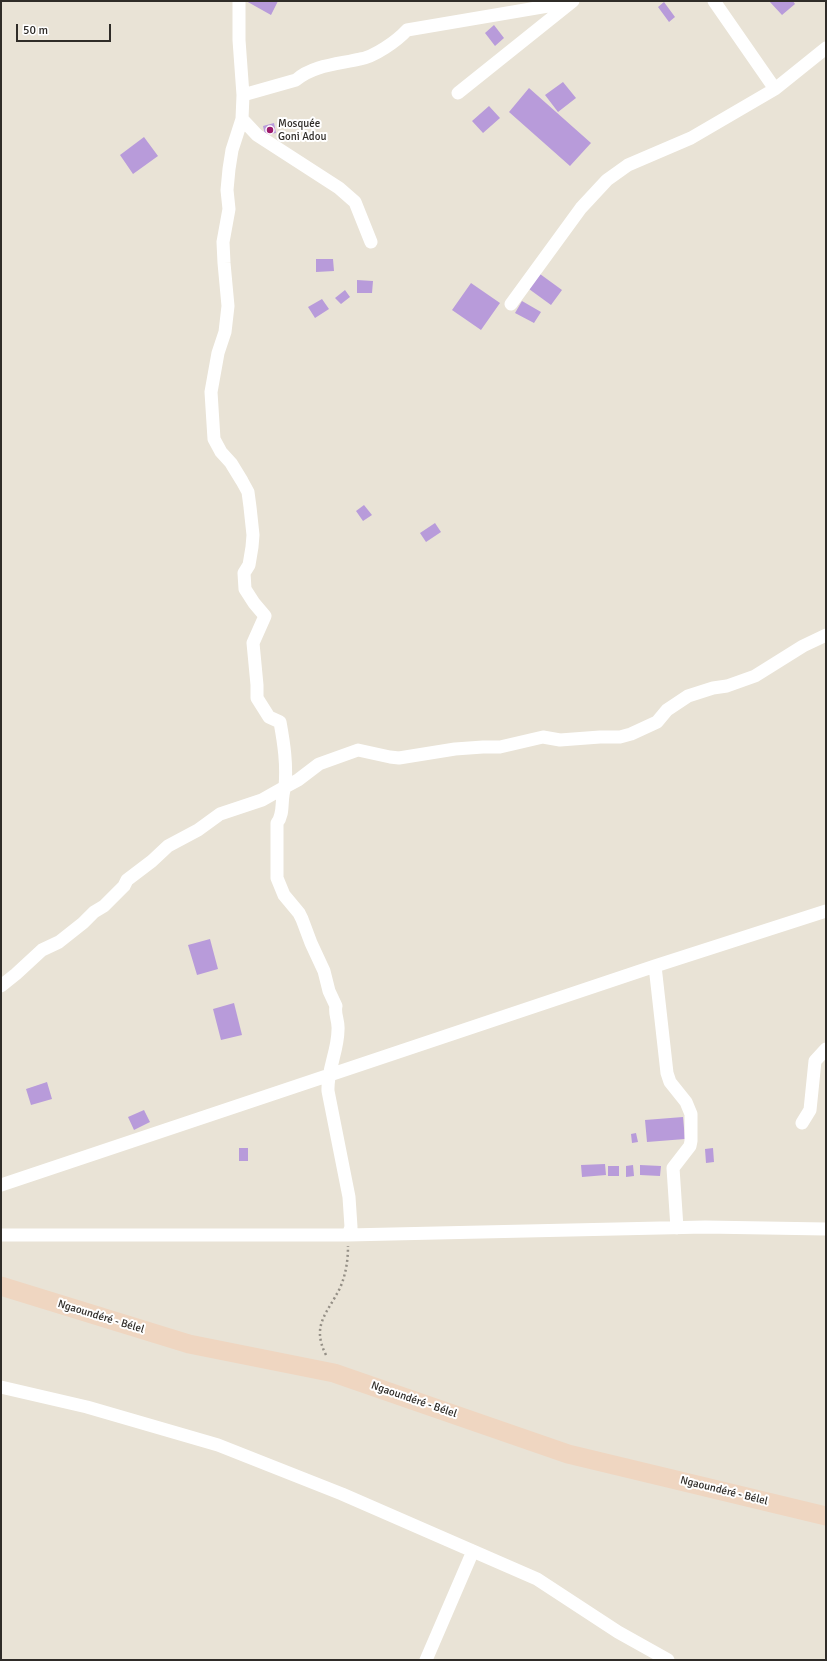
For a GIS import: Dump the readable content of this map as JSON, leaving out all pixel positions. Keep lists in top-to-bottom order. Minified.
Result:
{"streets":{"main road":["Ngaoundéré - Bélel"]},"places":["Mosquée Goni Adou"],"scale_bar":"50 m"}
